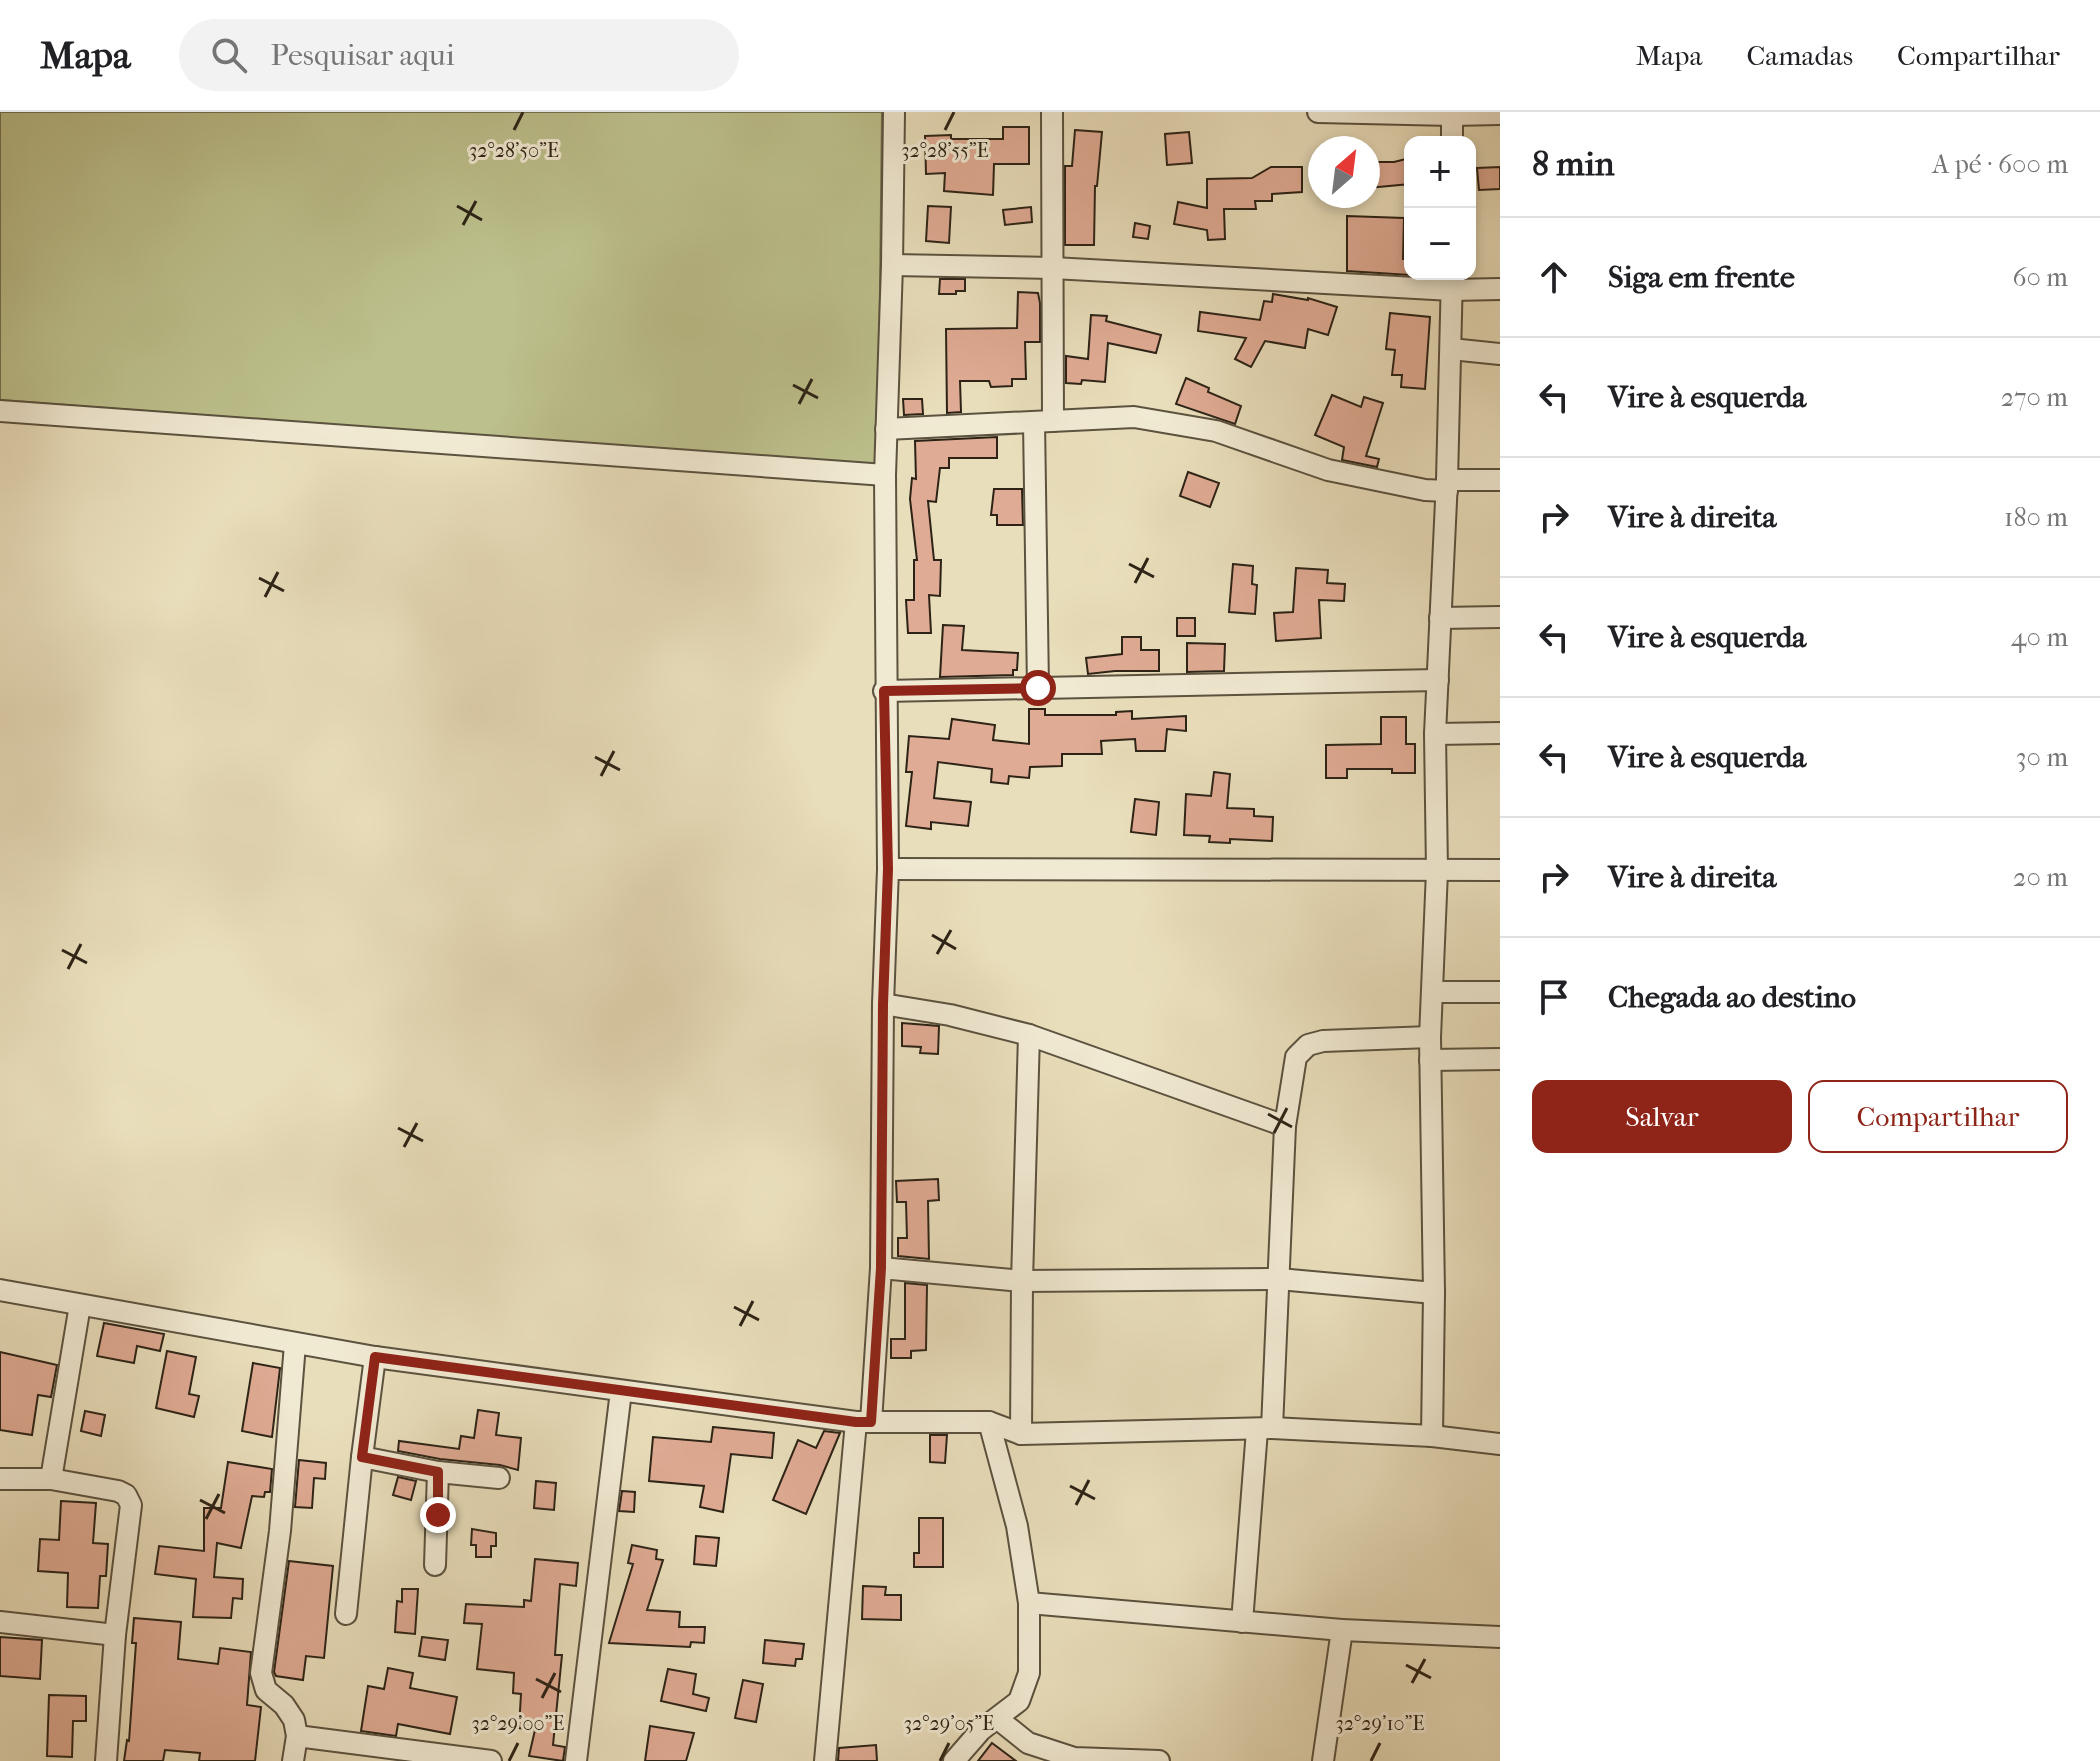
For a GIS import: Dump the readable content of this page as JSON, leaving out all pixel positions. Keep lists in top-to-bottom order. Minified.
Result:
{"north":"top right","page":{"header":"Mapa","search":"Pesquisar aqui","nav":["Mapa","Camadas","Compartilhar"],"heading":["8 min","A pé · 600 m"],"map_buttons":["+","−"],"list":[["Siga em frente","60 m"],["Vire à esquerda","270 m"],["Vire à direita","180 m"],["Vire à esquerda","40 m"],["Vire à esquerda","30 m"],["Vire à direita","20 m"],"Chegada ao destino"],"buttons":["Salvar","Compartilhar"]},"coordinates":["32°28'50\"E","32°28'55\"E","32°29'00\"E","32°29'05\"E","32°29'10\"E"]}
